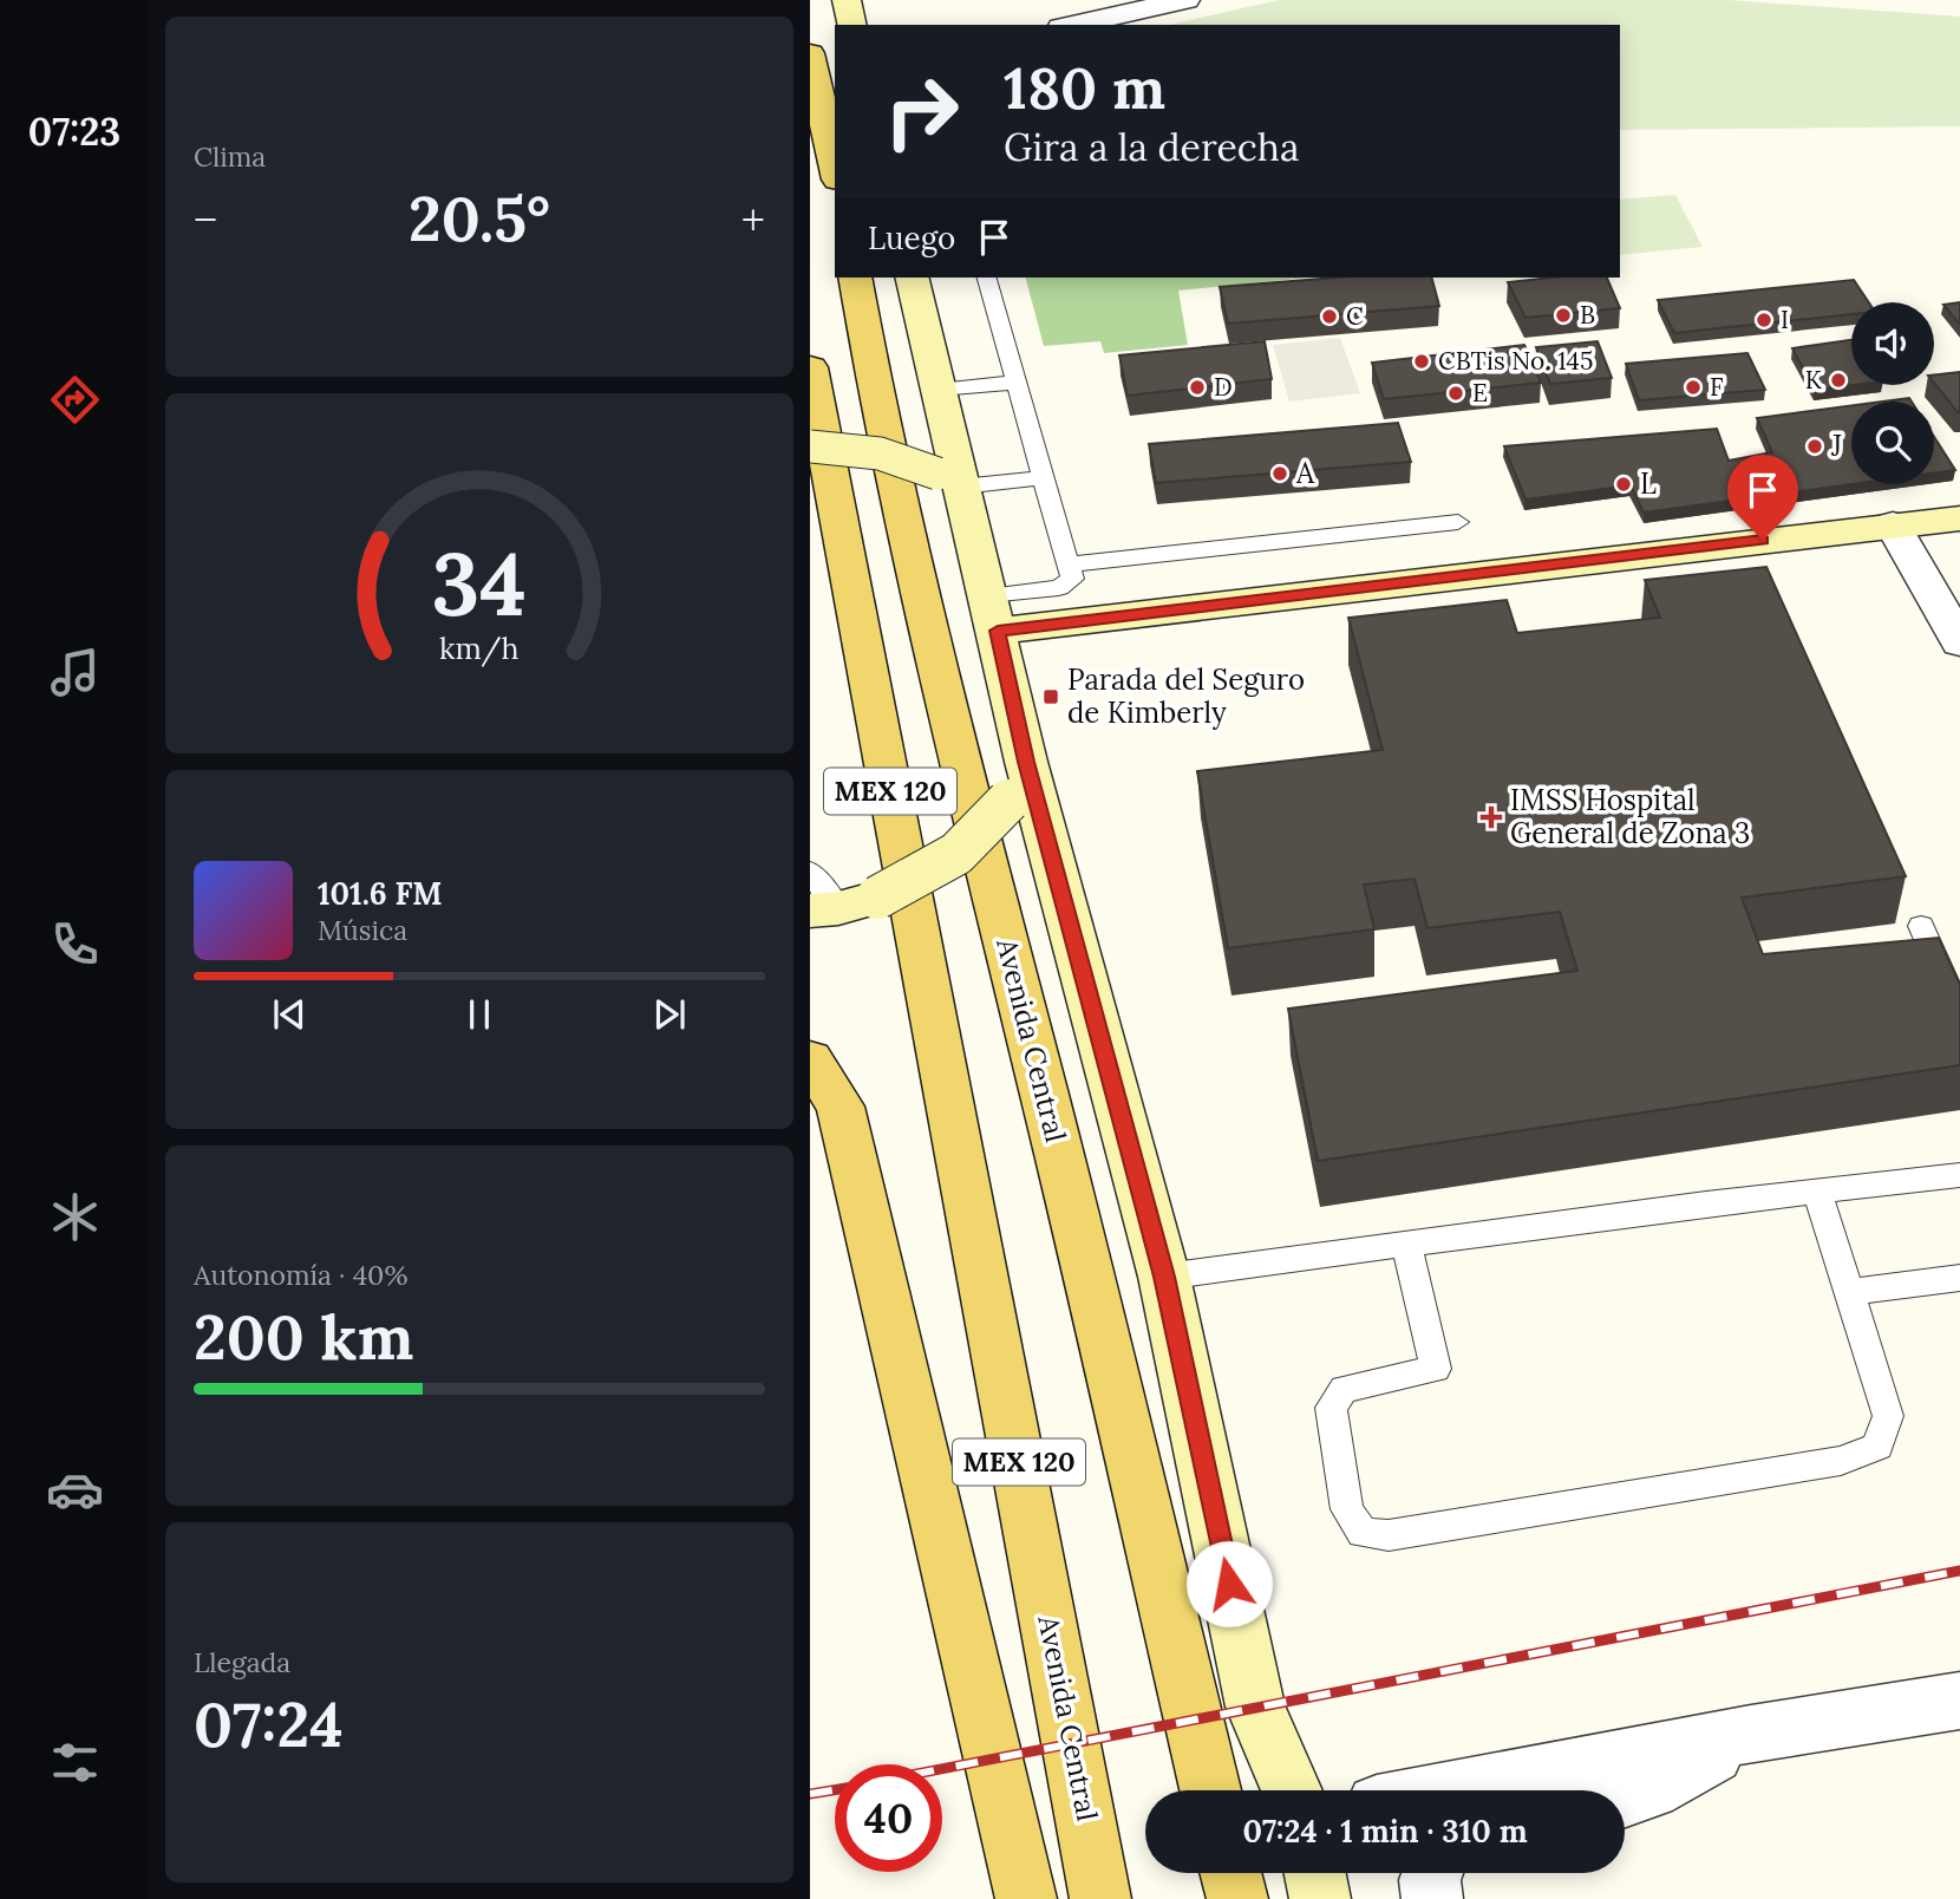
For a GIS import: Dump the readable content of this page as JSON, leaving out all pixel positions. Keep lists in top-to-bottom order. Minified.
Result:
{"streets":{"main road":["MEX 120","Avenida Central"]},"places":{"other":["B","C","I","CBTis No. 145","K","D","F","E","J","A","L"],"transit":["Parada del Seguro de Kimberly"],"health":["IMSS Hospital General de Zona 3"]},"page":{"tabs":"07:23","tile":["Clima",["Autonomía · 40%","200 km"],["Llegada","07:24"]],"turn":["180 m","Gira a la derecha"],"heat":["−","20.5°","+"],"then":"Luego","song":["101.6 FM","Música"],"limit":"40","trip":"07:24 · 1 min · 310 m","gauge":["34","km/h"]}}
